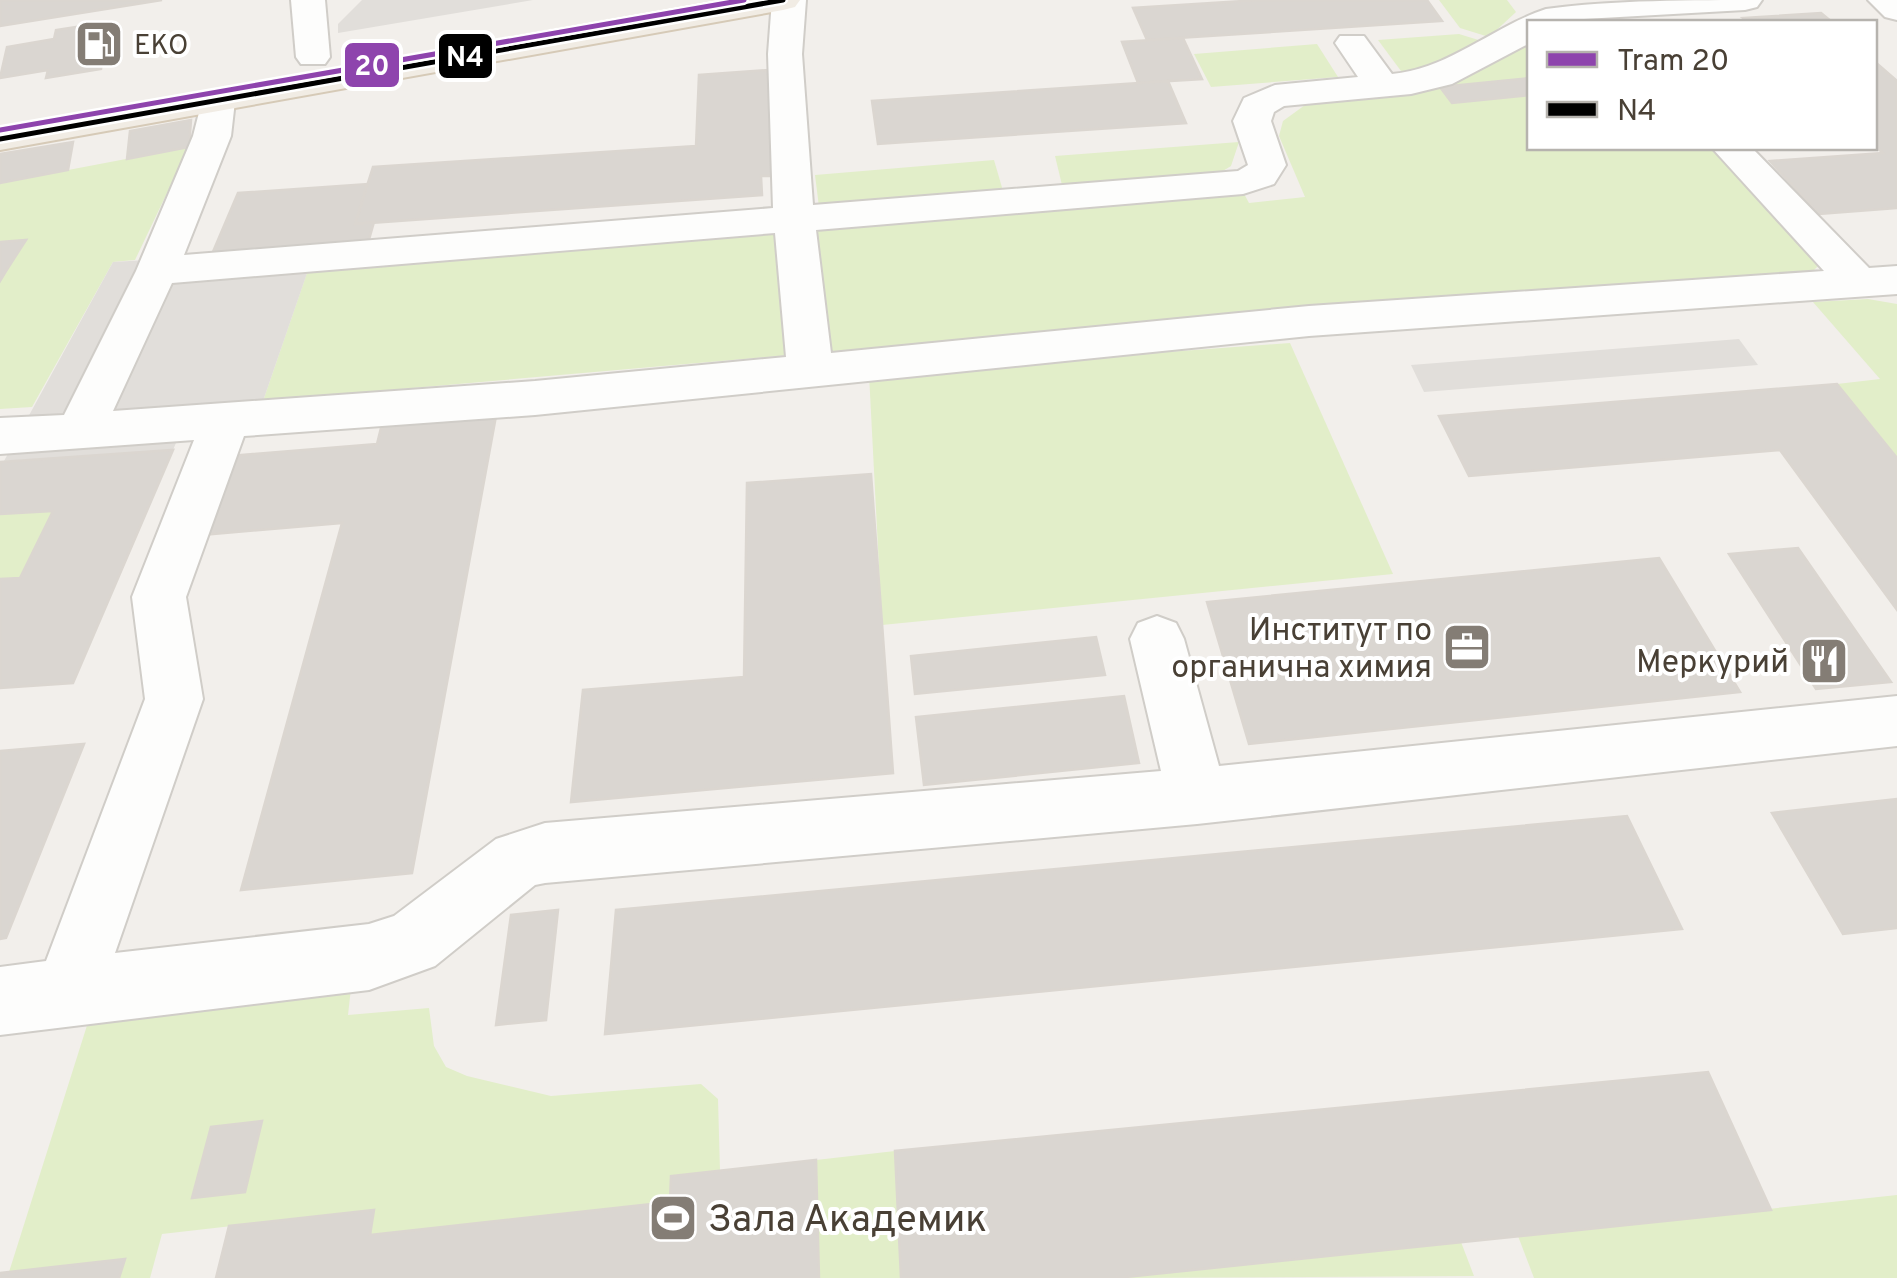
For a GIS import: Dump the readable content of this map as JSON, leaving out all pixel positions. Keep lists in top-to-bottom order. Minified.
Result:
{"places":{"fuel station":["EKO"],"office":["Институт по органична химия"],"restaurant":["Меркурий"],"sports":["Зала Академик"]},"lines":["tram line 20","transit line N4"],"legend":["Tram 20","N4"]}
